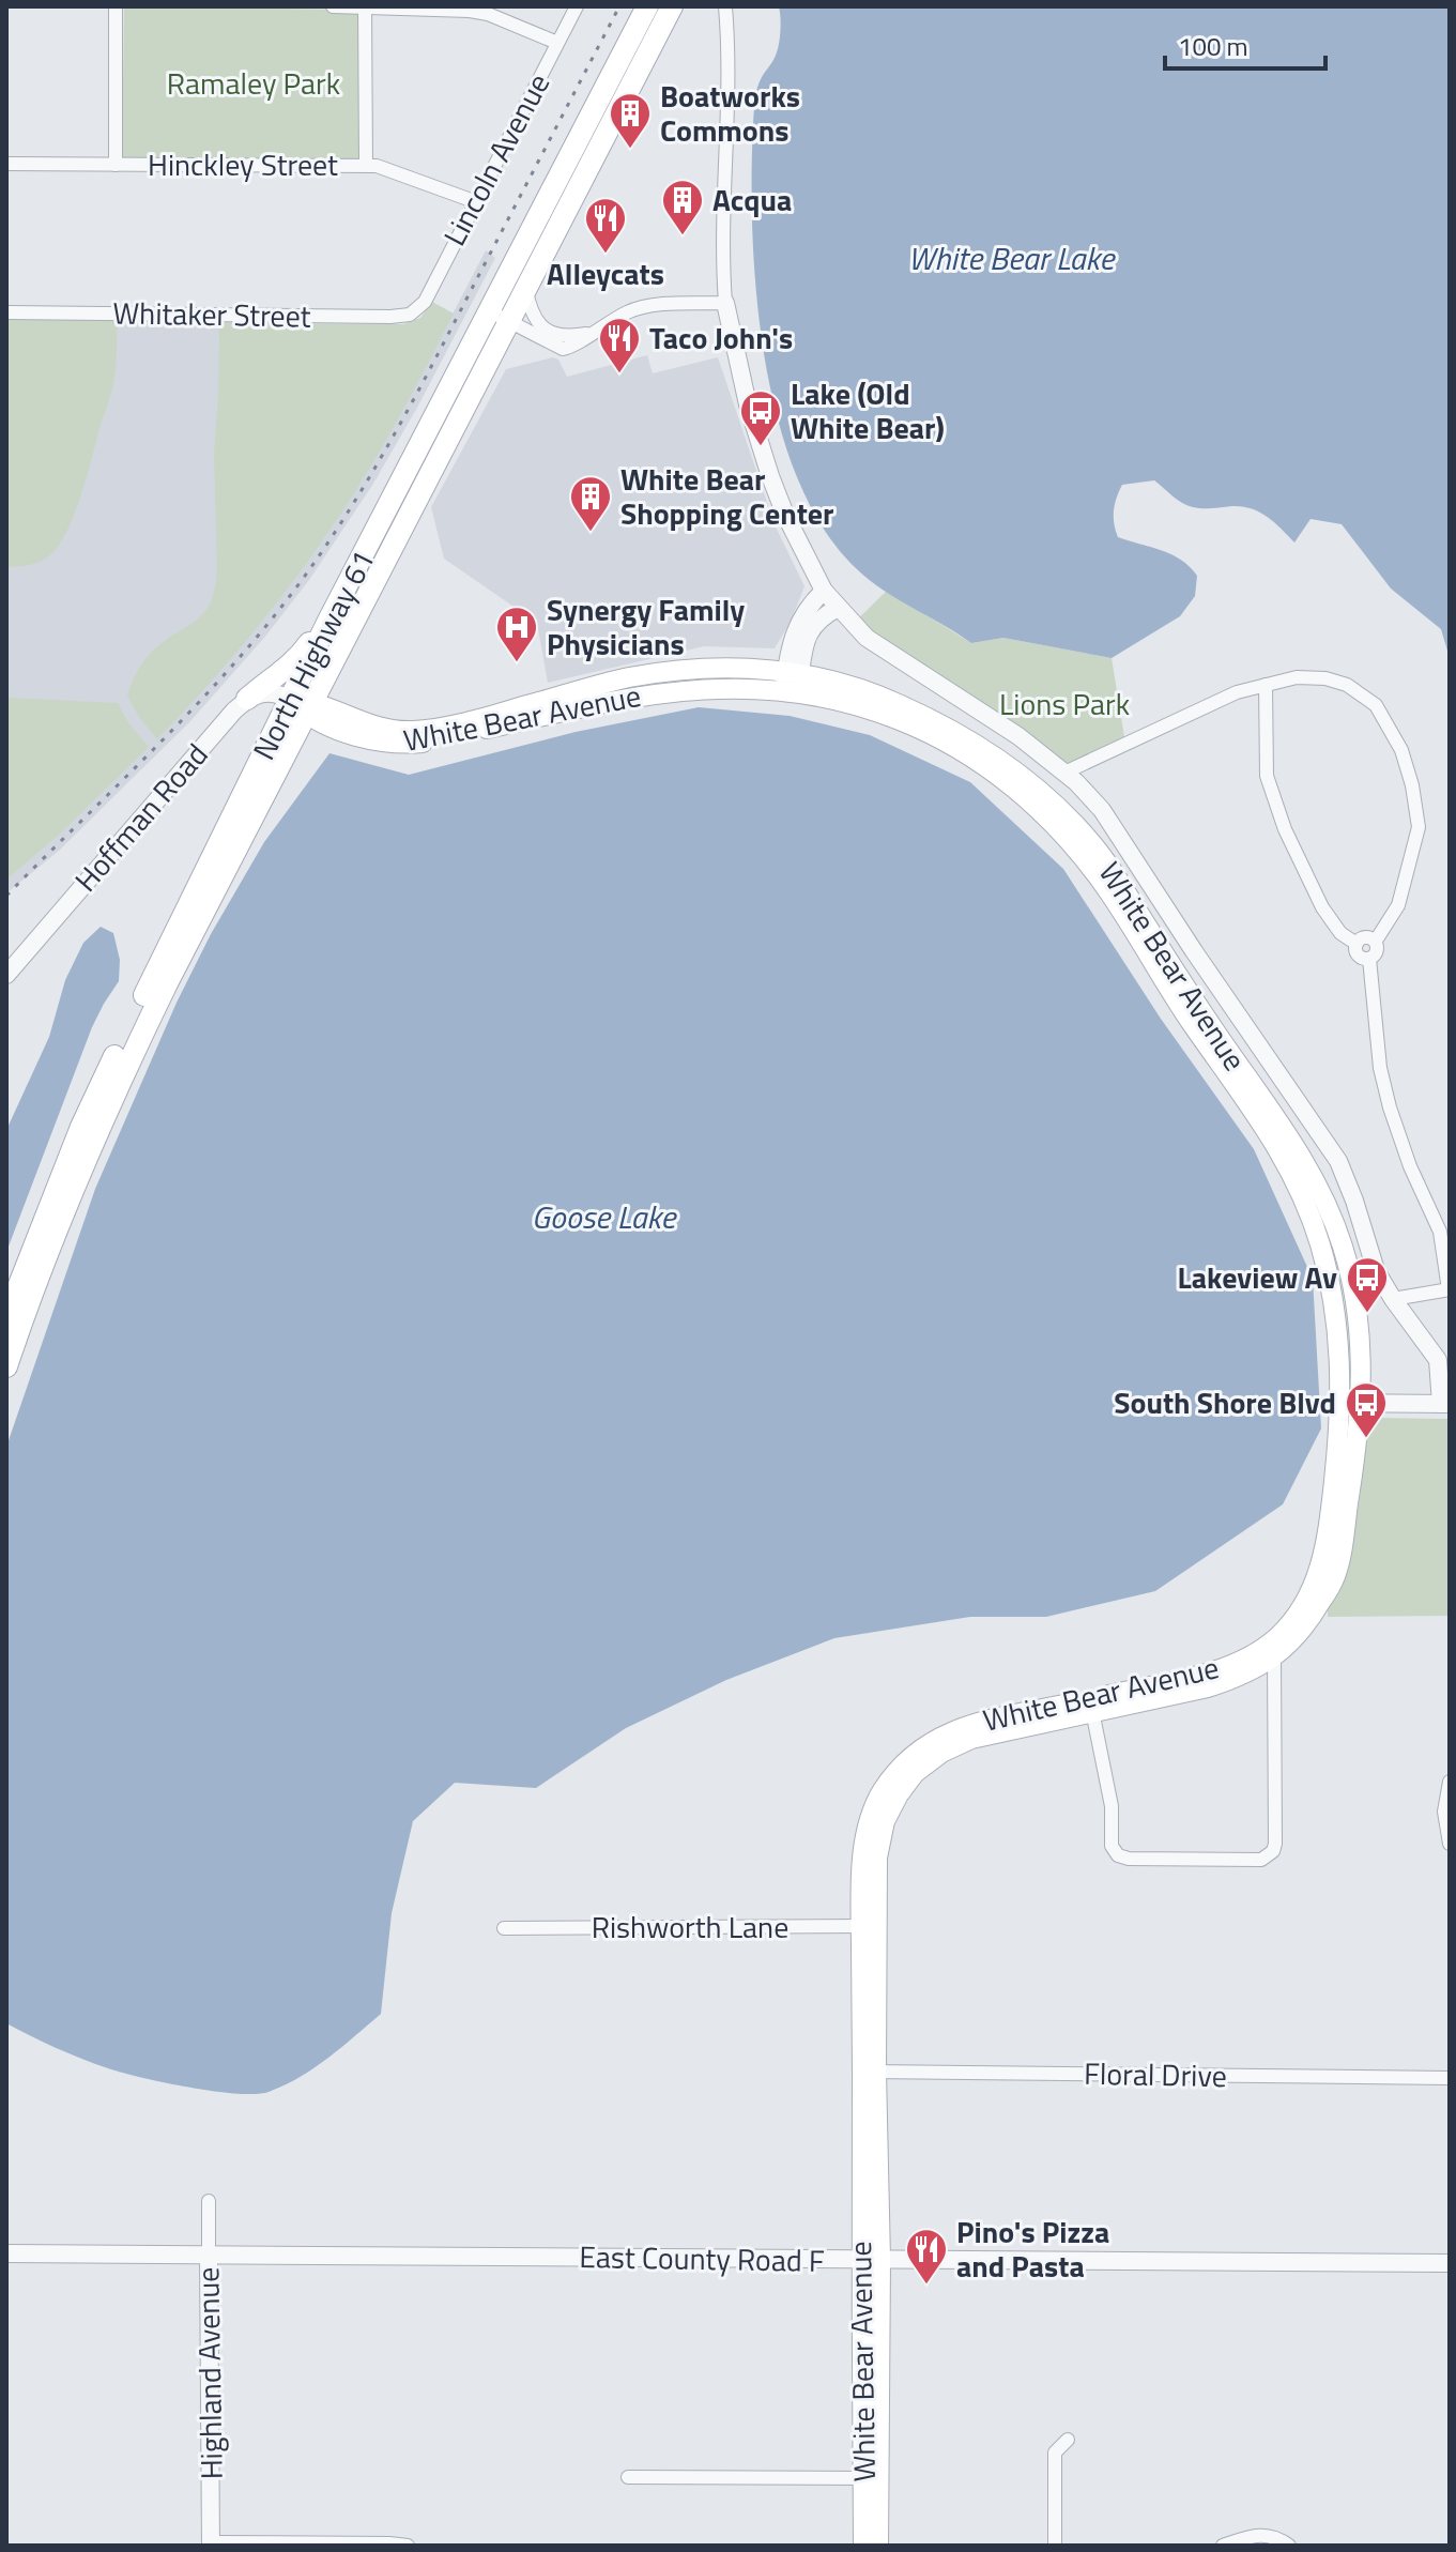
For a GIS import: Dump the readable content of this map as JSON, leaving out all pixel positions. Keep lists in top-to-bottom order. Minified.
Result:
{"streets":{"main road":["North Highway 61","White Bear Avenue"],"street":["Lincoln Avenue","Hinckley Street","Whitaker Street","Hoffman Road","Rishworth Lane","Floral Drive","East County Road F","Highland Avenue"]},"crossings":[["Lincoln Avenue","Hinckley Street"],["Lincoln Avenue","Whitaker Street"],["North Highway 61","White Bear Avenue"],["White Bear Avenue","Rishworth Lane"],["White Bear Avenue","Floral Drive"],["White Bear Avenue","East County Road F"],["East County Road F","Highland Avenue"]],"water":["White Bear Lake","Goose Lake"],"parks":["Ramaley Park","Lions Park"],"places":{"building":["Boatworks Commons","Acqua","White Bear Shopping Center"],"restaurant":["Alleycats","Taco John's","Pino's Pizza and Pasta"],"bus stop":["Lake (Old White Bear)","Lakeview Av","South Shore Blvd"],"hospital":["Synergy Family Physicians"]},"scale_bar":"100 m"}
